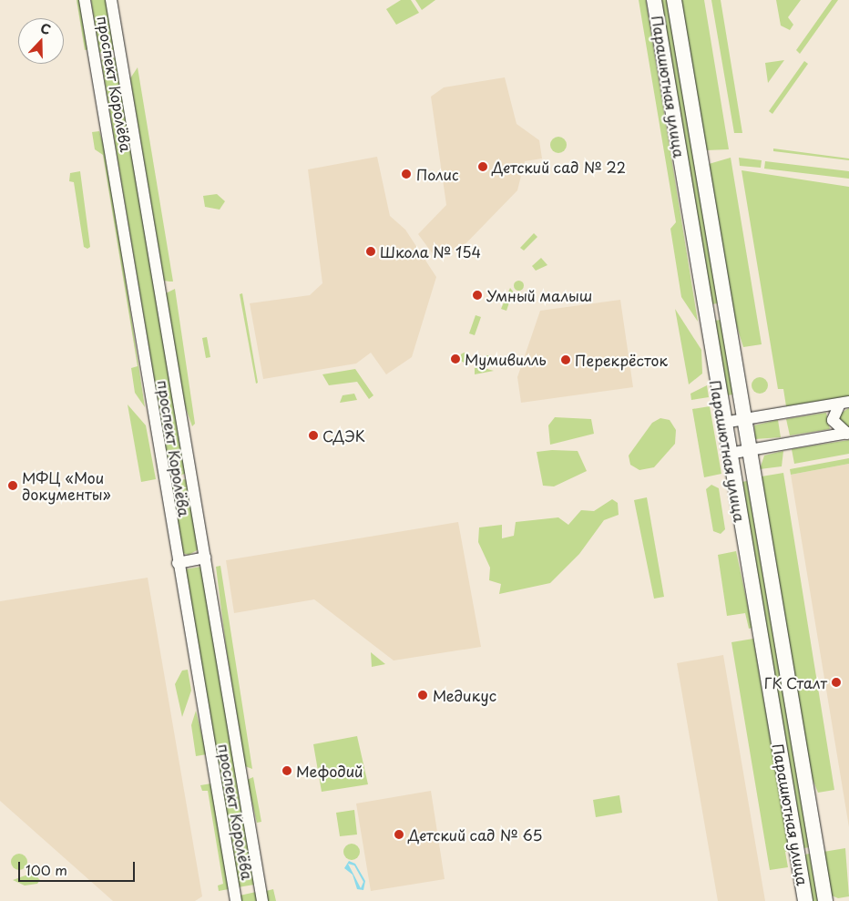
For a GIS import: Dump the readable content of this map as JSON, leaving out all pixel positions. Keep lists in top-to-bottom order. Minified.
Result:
{"streets":{"main road":["Парашютная улица"],"street":["проспект Королёва"]},"places":["Детский сад № 22","Полис","Школа № 154","Умный малыш","Мумивилль","Перекрёсток","СДЭК","МФЦ «Мои документы»","ГК Сталт","Медикус","Мефодий","Детский сад № 65"],"scale_bar":"100 m","north":"top"}
